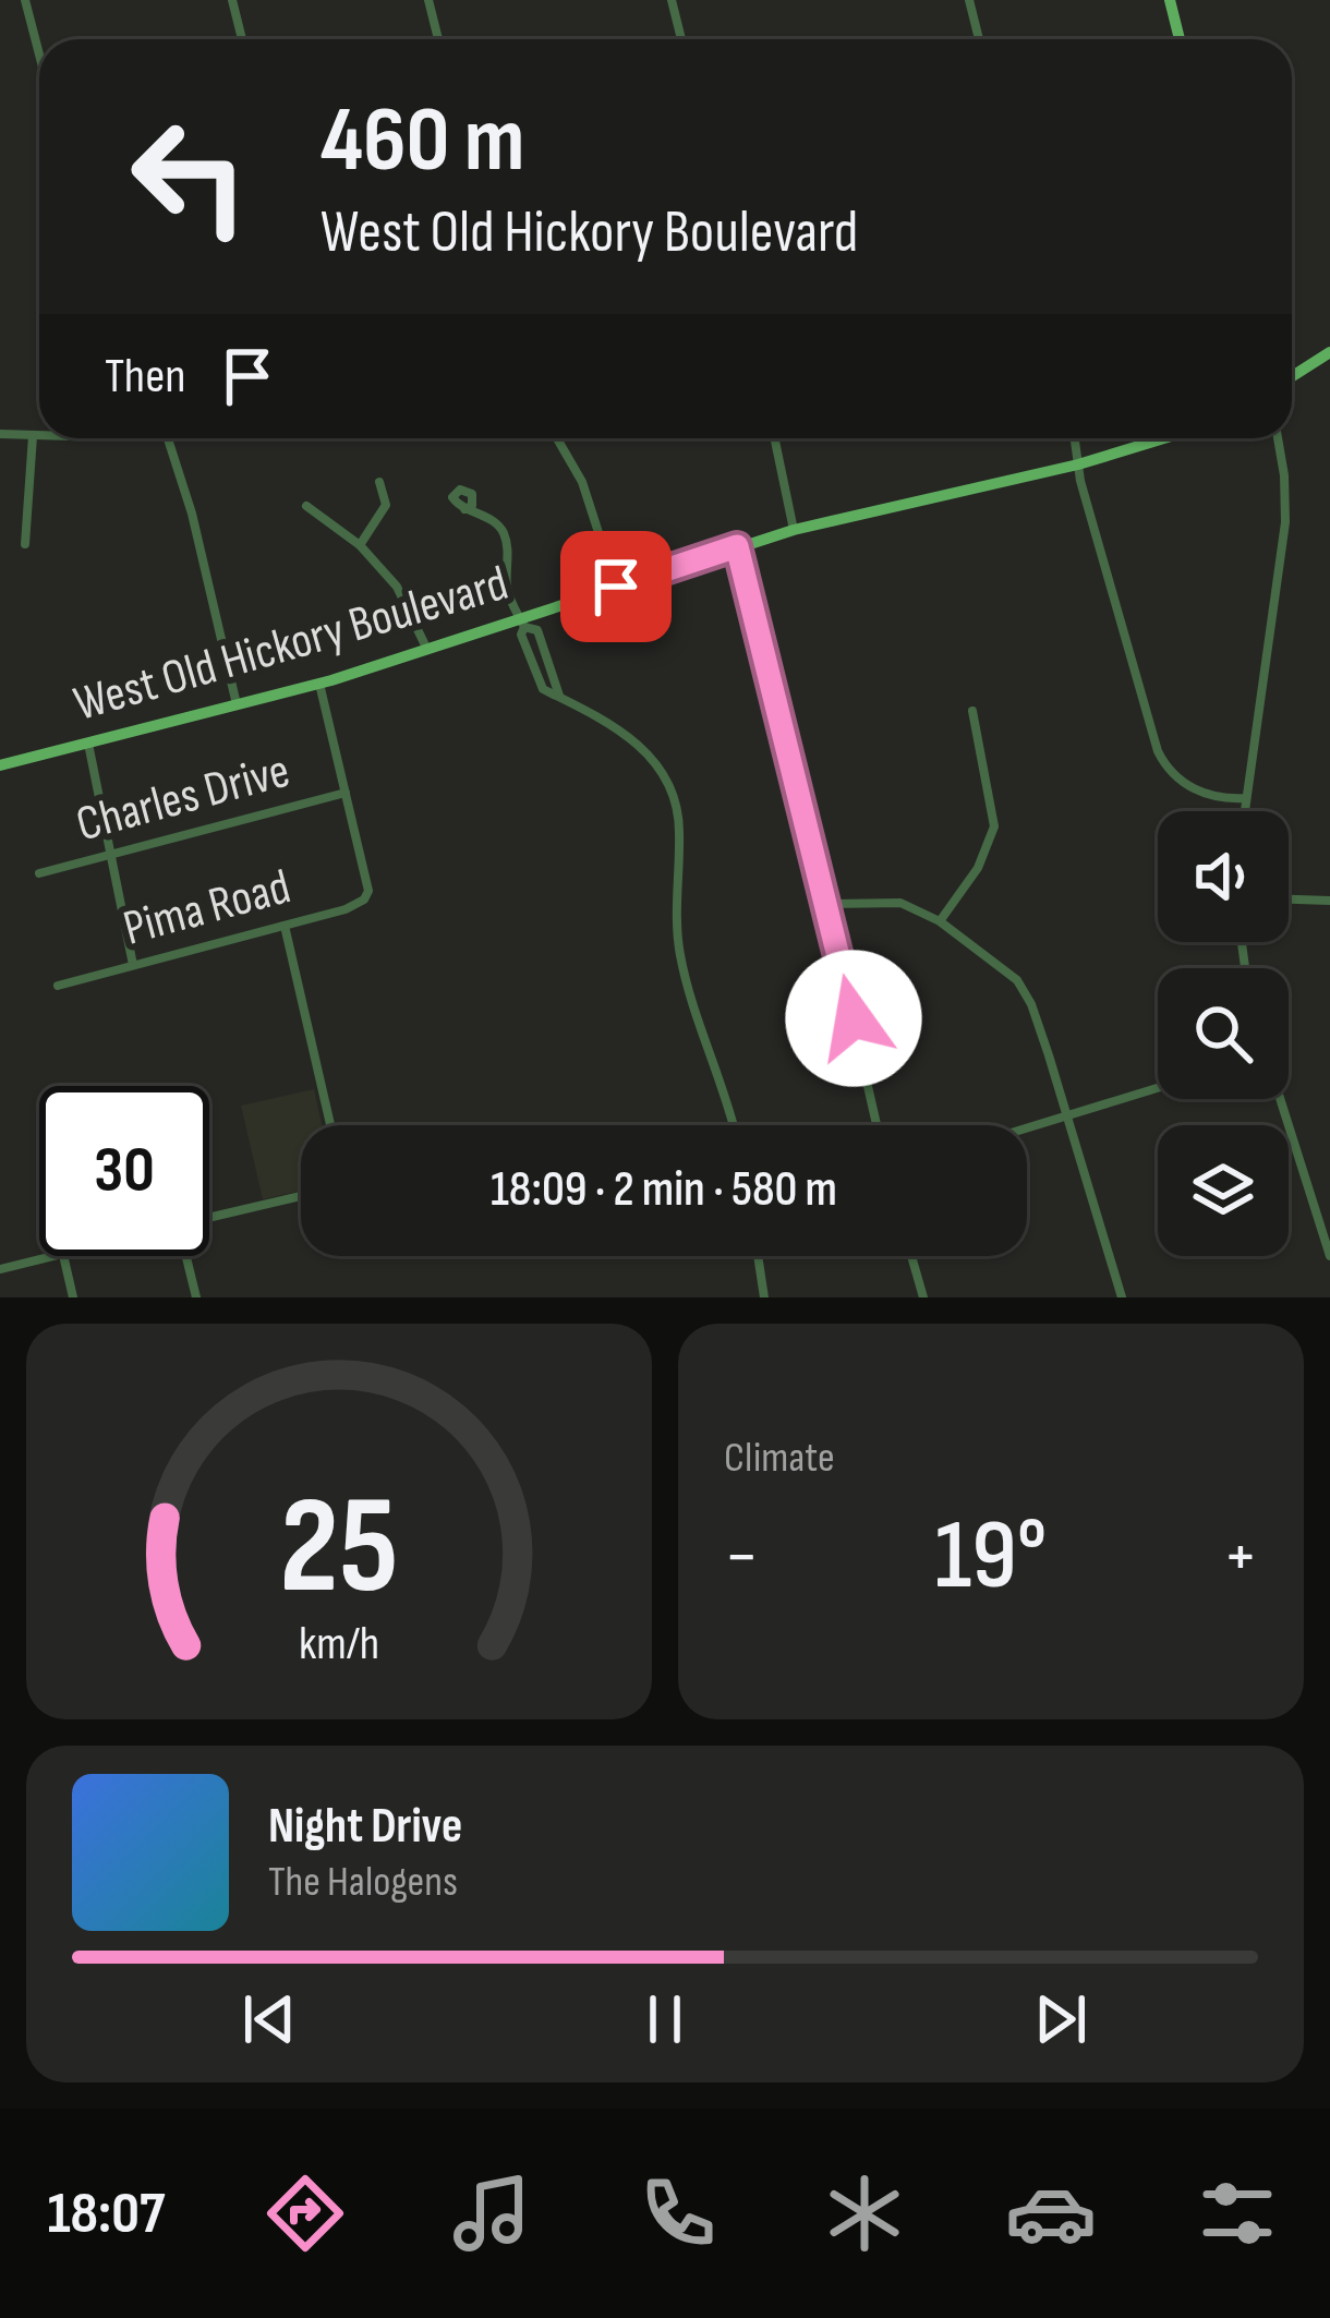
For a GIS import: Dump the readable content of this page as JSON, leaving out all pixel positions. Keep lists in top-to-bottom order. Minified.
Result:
{"streets":{"main road":["West Old Hickory Boulevard"],"street":["Charles Drive","Pima Road"]},"crossings":[["Charles Drive","Pima Road"]],"page":{"turn":["460 m","West Old Hickory Boulevard"],"then":"Then","limit":"30","trip":"18:09 · 2 min · 580 m","tile":"Climate","heat":["−","19°","+"],"song":["Night Drive","The Halogens"],"tabs":"18:07","gauge":["25","km/h"]}}
